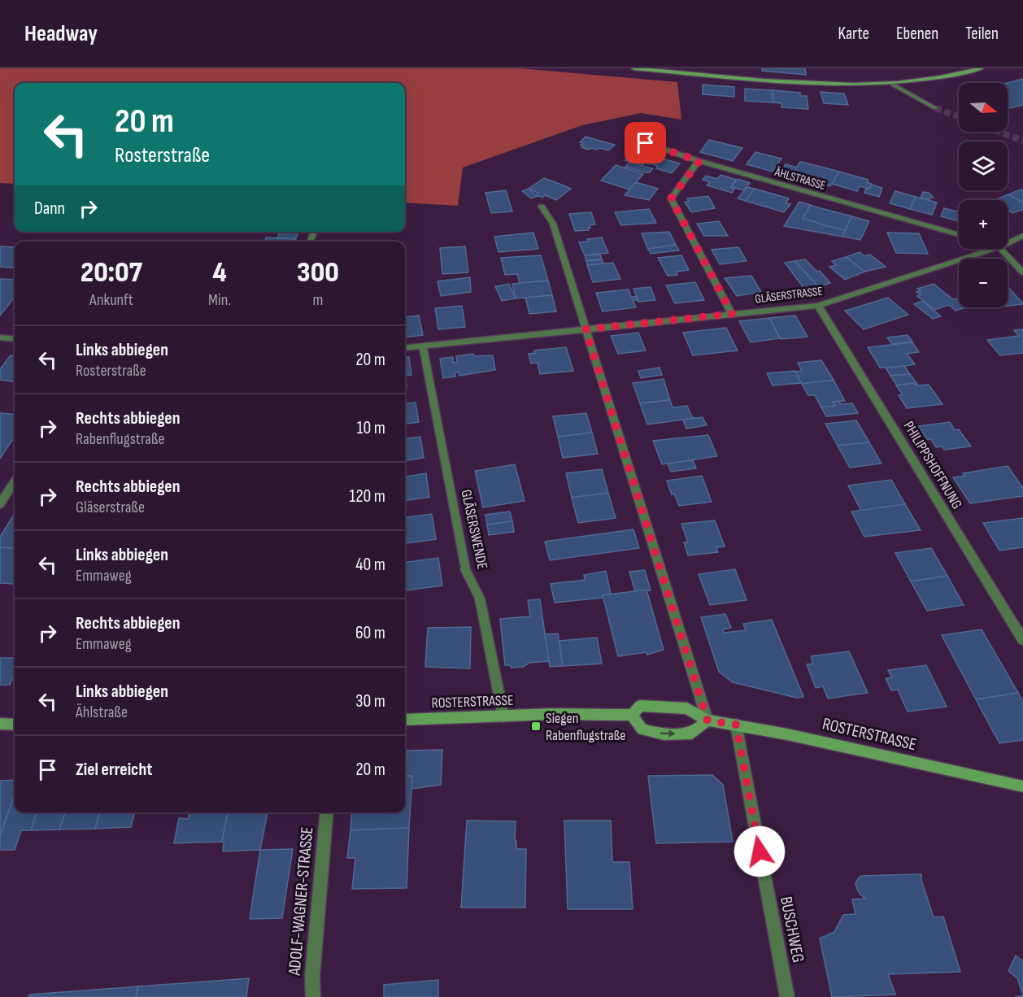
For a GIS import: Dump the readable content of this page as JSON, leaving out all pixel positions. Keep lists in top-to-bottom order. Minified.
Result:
{"streets":{"main road":["ROSTERSTRASSE"],"street":["ÄHLSTRASSE","GLÄSERSTRASSE","PHILIPPSHOFFNUNG","GLÄSERSWENDE","ADOLF-WAGNER-STRASSE","BUSCHWEG"]},"crossings":[["GLÄSERSTRASSE","PHILIPPSHOFFNUNG"],["GLÄSERSTRASSE","GLÄSERSWENDE"],["GLÄSERSWENDE","ROSTERSTRASSE"],["ROSTERSTRASSE","BUSCHWEG"]],"places":{"transit":["Siegen Rabenflugstraße"]},"north":"right","page":{"header":"Headway","nav":["Karte","Ebenen","Teilen"],"map_buttons":["+","−"],"turn":["20 m","Rosterstraße"],"then":"Dann","eta":["20:07","Ankunft","4","Min.","300","m"],"list":[{"name":"Links abbiegen","note":"Rosterstraße","value":"20 m"},{"name":"Rechts abbiegen","note":"Rabenflugstraße","value":"10 m"},{"name":"Rechts abbiegen","note":"Gläserstraße","value":"120 m"},{"name":"Links abbiegen","note":"Emmaweg","value":"40 m"},{"name":"Rechts abbiegen","note":"Emmaweg","value":"60 m"},{"name":"Links abbiegen","note":"Ählstraße","value":"30 m"},{"name":"Ziel erreicht","value":"20 m"}]}}
